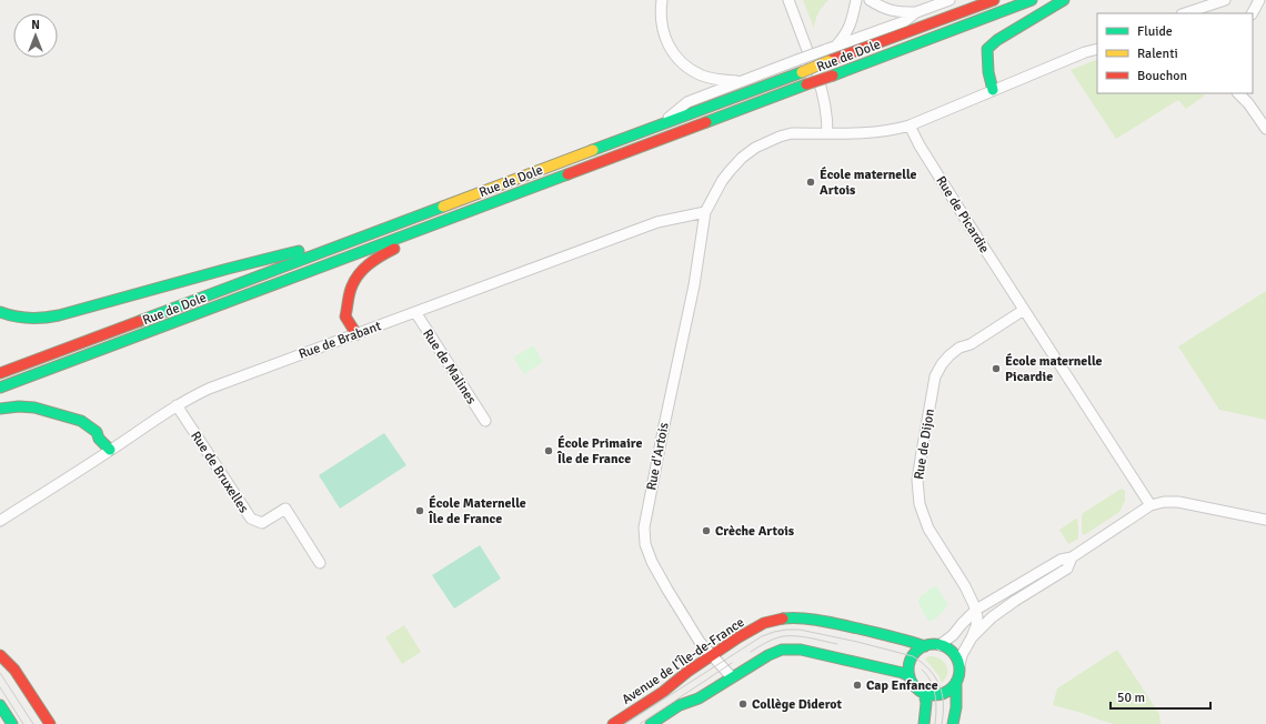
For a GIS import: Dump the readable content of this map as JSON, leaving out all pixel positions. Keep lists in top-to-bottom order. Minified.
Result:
{"streets":{"main road":["Rue de Dole","Avenue de l’Île-de-France"],"street":["Rue de Picardie","Rue de Brabant","Rue de Malines","Rue de Dijon","Rue d'Artois","Rue de Bruxelles"]},"crossings":[["Rue de Picardie","Rue de Dijon"],["Rue de Brabant","Rue de Malines"],["Rue de Brabant","Rue d'Artois"],["Rue de Brabant","Rue de Bruxelles"],["Rue d'Artois","Avenue de l’Île-de-France"]],"places":["École maternelle Artois","École maternelle Picardie","École Primaire Île de France","École Maternelle Île de France","Crèche Artois","Cap Enfance","Collège Diderot"],"legend":["Fluide","Ralenti","Bouchon"],"scale_bar":"50 m","north":"top"}
